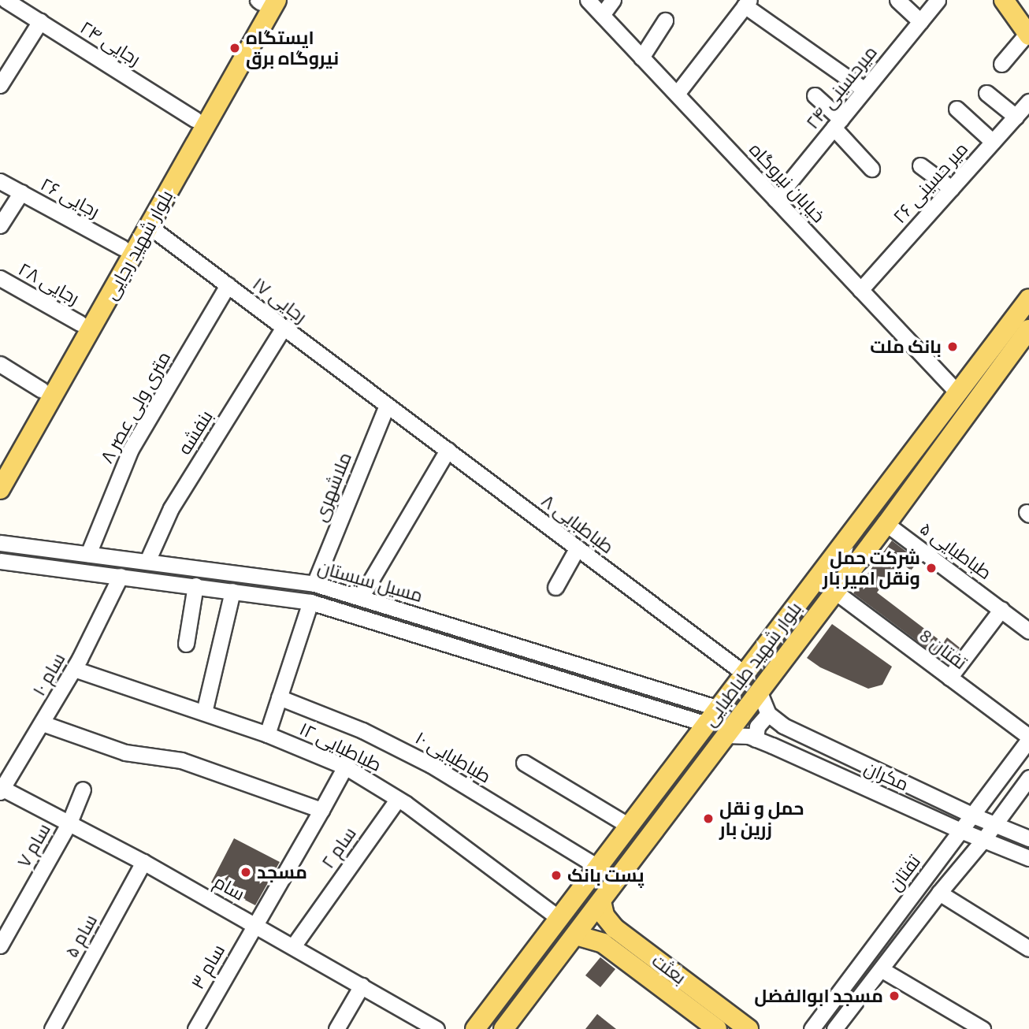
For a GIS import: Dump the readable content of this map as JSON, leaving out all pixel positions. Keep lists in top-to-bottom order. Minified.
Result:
{"streets":{"main road":["بلوار شهید رجایی","بلوار شهید طباطبایی","بعثت"],"street":["رجایی ۲۴","میرحسینی ۲۴","خیابان نیروگاه","میر حسینی ۲۶","رجایی ۲۶","رجایی ۲۸","رجایی ۱۷","۸ متری ولی عصر","بنفشه","ملاشهری","طباطبایی ۸","طباطبایی ۵","مسیل سیستان","تفتان 8","سام ۱۰","طباطبایی ۱۲","طباطبایی ۱۰","مکران","سام ۷","سام ۲","تفتان","سام","سام ۵","سام ۳"]},"crossings":[["رجایی ۲۴","بلوار شهید رجایی"],["میرحسینی ۲۴","خیابان نیروگاه"],["خیابان نیروگاه","میر حسینی ۲۶"],["خیابان نیروگاه","بلوار شهید طباطبایی"],["رجایی ۲۶","بلوار شهید رجایی"],["بلوار شهید رجایی","رجایی ۲۸"],["بلوار شهید رجایی","رجایی ۱۷"],["رجایی ۱۷","۸ متری ولی عصر"],["رجایی ۱۷","بنفشه"],["رجایی ۱۷","ملاشهری"],["رجایی ۱۷","طباطبایی ۸"],["۸ متری ولی عصر","مسیل سیستان"],["بنفشه","مسیل سیستان"],["ملاشهری","طباطبایی ۸"],["ملاشهری","مسیل سیستان"],["طباطبایی ۸","بلوار شهید طباطبایی"],["طباطبایی ۵","بلوار شهید طباطبایی"],["مسیل سیستان","بلوار شهید طباطبایی"],["مسیل سیستان","سام ۱۰"],["تفتان 8","بلوار شهید طباطبایی"],["تفتان 8","تفتان"],["بلوار شهید طباطبایی","طباطبایی ۱۲"],["بلوار شهید طباطبایی","طباطبایی ۱۰"],["بلوار شهید طباطبایی","مکران"],["بلوار شهید طباطبایی","بعثت"],["سام ۱۰","طباطبایی ۱۲"],["سام ۱۰","سام"],["طباطبایی ۱۲","سام ۲"],["طباطبایی ۱۲","سام ۳"],["مکران","تفتان"],["سام ۷","سام"],["سام ۲","سام"],["سام","سام ۵"],["سام","سام ۳"]],"places":["ایستگاه نیروگاه برق","بانک ملت","شرکت حمل ونقل امیر بار","حمل و نقل زرین بار","مسجد","پست بانک","مسجد ابوالفضل"]}
